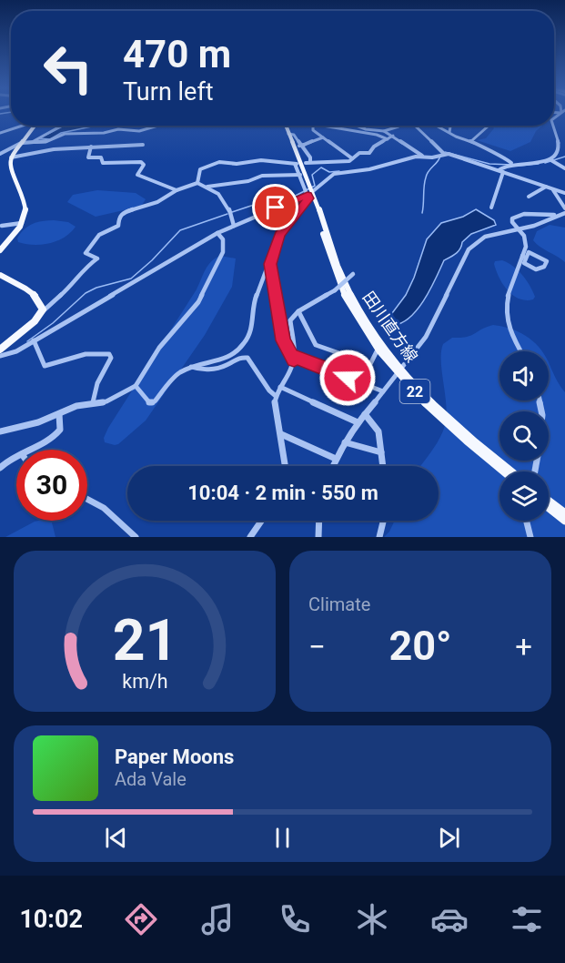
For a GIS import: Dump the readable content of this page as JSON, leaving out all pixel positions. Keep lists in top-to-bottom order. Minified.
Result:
{"streets":{"main road":["田川直方線","22"]},"page":{"turn":["470 m","Turn left"],"limit":"30","trip":"10:04 · 2 min · 550 m","tile":"Climate","heat":["−","20°","+"],"song":["Paper Moons","Ada Vale"],"tabs":"10:02","gauge":["21","km/h"]}}
